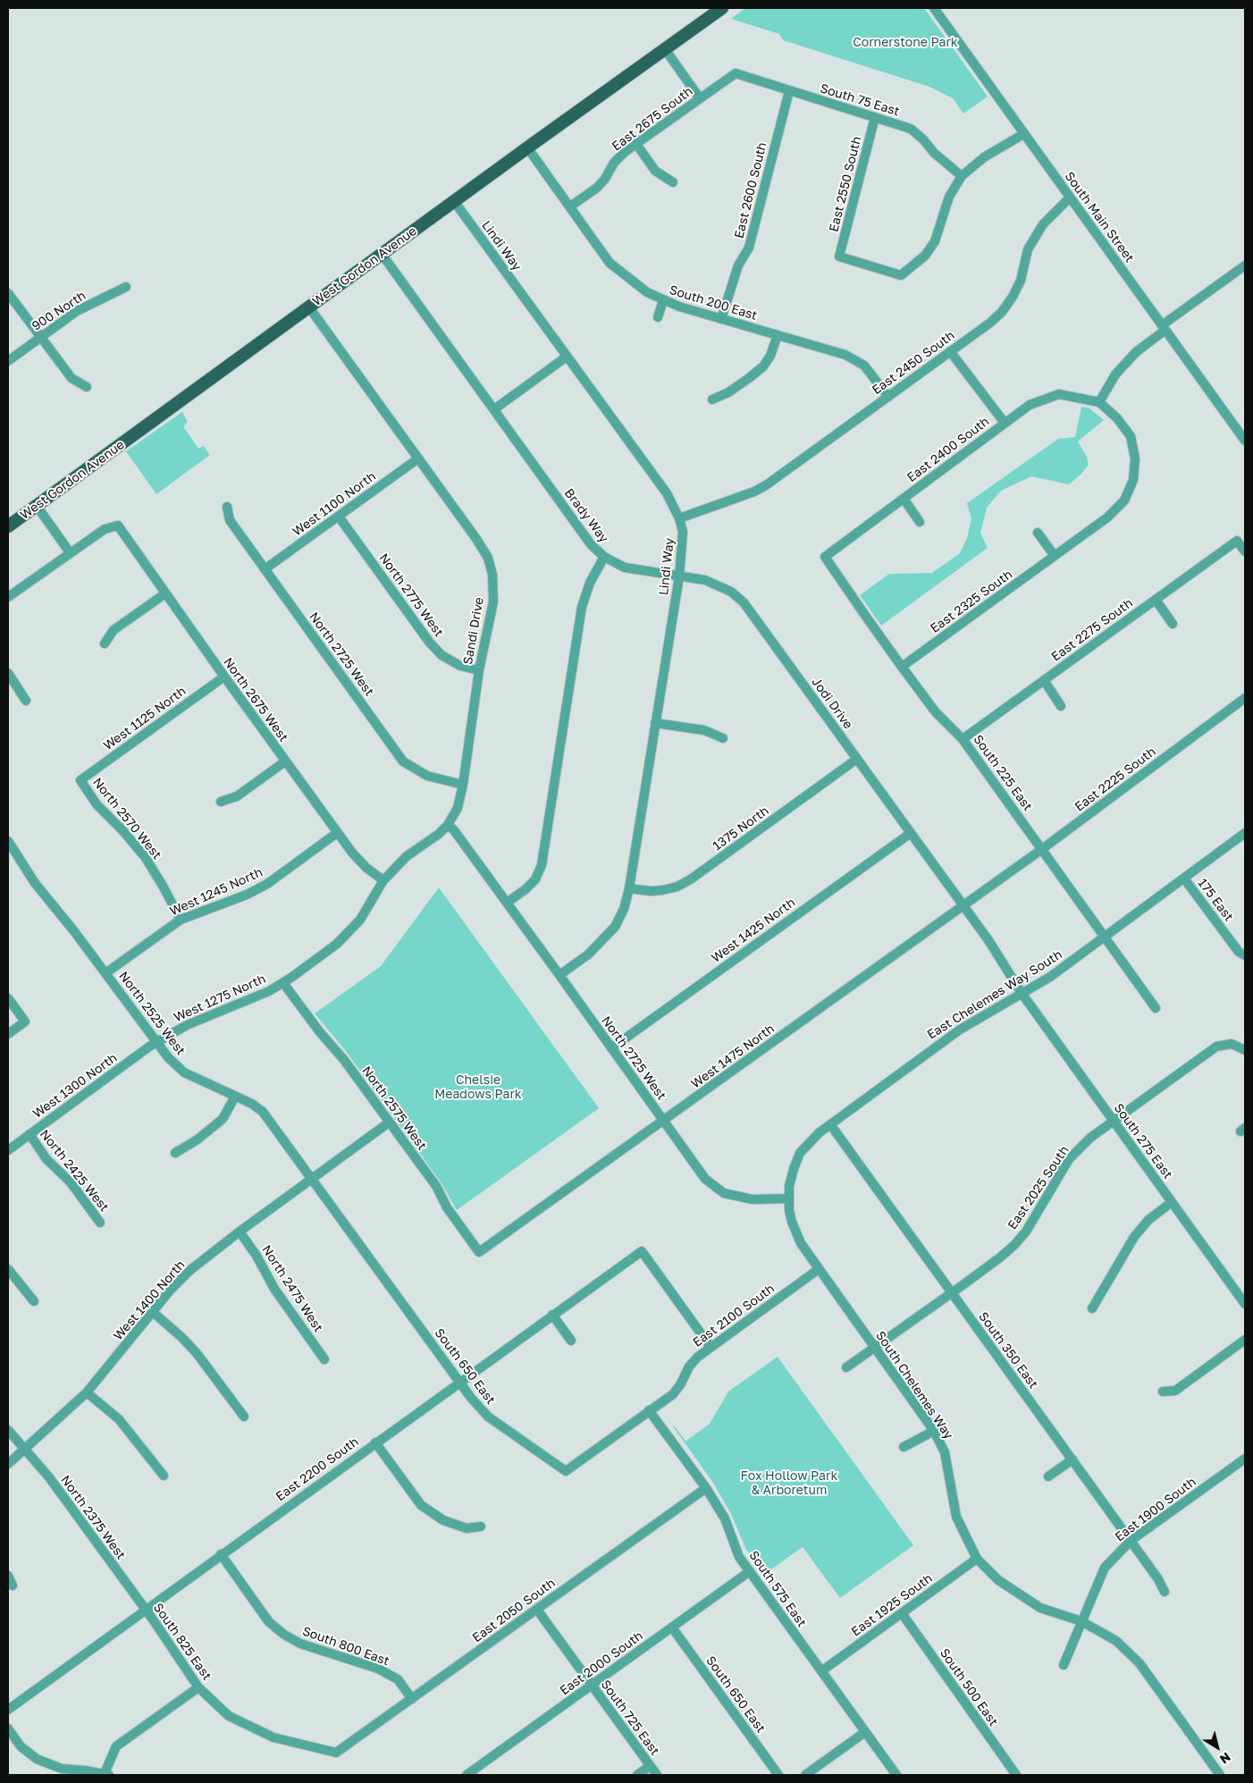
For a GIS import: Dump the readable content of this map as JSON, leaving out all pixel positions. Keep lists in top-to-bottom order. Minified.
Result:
{"streets":{"main road":["West Gordon Avenue"],"street":["South 75 East","East 2675 South","East 2550 South","East 2600 South","South Main Street","Lindi Way","South 200 East","900 North","East 2450 South","East 2400 South","West 1100 North","Brady Way","North 2775 West","East 2325 South","East 2275 South","Sandi Drive","North 2725 West","North 2675 West","Jodi Drive","West 1125 North","South 225 East","East 2225 South","North 2570 West","1375 North","West 1245 North","175 East","West 1425 North","East Chelemes Way South","West 1275 North","North 2525 West","West 1475 North","West 1300 North","North 2575 West","South 275 East","North 2425 West","East 2025 South","North 2475 West","West 1400 North","East 2100 South","South 350 East","South 650 East","South Chelemes Way","East 2200 South","East 1900 South","North 2375 West","South 575 East","East 1925 South","East 2050 South","South 825 East","South 800 East","East 2000 South","South 500 East","South 725 East"]},"crossings":[["South 75 East","East 2675 South"],["South 75 East","East 2550 South"],["South 75 East","East 2600 South"],["East 2675 South","South 200 East"],["East 2600 South","South 200 East"],["South Main Street","East 2450 South"],["Lindi Way","West Gordon Avenue"],["Lindi Way","East 2450 South"],["Lindi Way","North 2725 West"],["Lindi Way","Jodi Drive"],["Lindi Way","1375 North"],["West Gordon Avenue","South 200 East"],["West Gordon Avenue","Brady Way"],["West Gordon Avenue","Sandi Drive"],["South 200 East","East 2450 South"],["East 2400 South","East 2325 South"],["East 2400 South","South 225 East"],["West 1100 North","North 2775 West"],["West 1100 North","Sandi Drive"],["West 1100 North","North 2725 West"],["Brady Way","Jodi Drive"],["North 2775 West","Sandi Drive"],["East 2325 South","South 225 East"],["East 2275 South","South 225 East"],["Sandi Drive","North 2725 West"],["Sandi Drive","West 1275 North"],["North 2725 West","West 1425 North"],["North 2725 West","East Chelemes Way South"],["North 2725 West","West 1475 North"],["North 2725 West","South Chelemes Way"],["North 2675 West","West 1125 North"],["North 2675 West","West 1245 North"],["North 2675 West","West 1275 North"],["Jodi Drive","1375 North"],["Jodi Drive","West 1425 North"],["Jodi Drive","West 1475 North"],["Jodi Drive","South 275 East"],["West 1125 North","North 2570 West"],["South 225 East","East 2225 South"],["South 225 East","East Chelemes Way South"],["East 2225 South","West 1475 North"],["North 2570 West","West 1245 North"],["West 1245 North","North 2525 West"],["175 East","East Chelemes Way South"],["East Chelemes Way South","South 275 East"],["East Chelemes Way South","South 350 East"],["East Chelemes Way South","South Chelemes Way"],["West 1275 North","North 2525 West"],["West 1275 North","West 1300 North"],["West 1275 North","North 2575 West"],["North 2525 West","West 1300 North"],["North 2525 West","West 1400 North"],["North 2525 West","South 650 East"],["West 1475 North","North 2575 West"],["West 1300 North","North 2425 West"],["North 2575 West","West 1400 North"],["South 275 East","East 2025 South"],["East 2025 South","South 350 East"],["East 2025 South","South Chelemes Way"],["North 2475 West","West 1400 North"],["West 1400 North","North 2375 West"],["East 2100 South","South 650 East"],["East 2100 South","South Chelemes Way"],["East 2100 South","East 2200 South"],["East 2100 South","South 575 East"],["South 350 East","East 1900 South"],["South 650 East","East 2200 South"],["South 650 East","East 2000 South"],["South Chelemes Way","East 1900 South"],["South Chelemes Way","East 1925 South"],["East 2200 South","South 825 East"],["East 2200 South","South 800 East"],["North 2375 West","South 825 East"],["South 575 East","East 1925 South"],["South 575 East","East 2050 South"],["South 575 East","East 2000 South"],["East 1925 South","South 500 East"],["East 2050 South","South 825 East"],["East 2050 South","South 800 East"],["East 2050 South","South 725 East"],["East 2000 South","South 725 East"]],"parks":["Cornerstone Park","Chelsie Meadows Park","Fox Hollow Park & Arboretum"],"north":"bottom right"}
